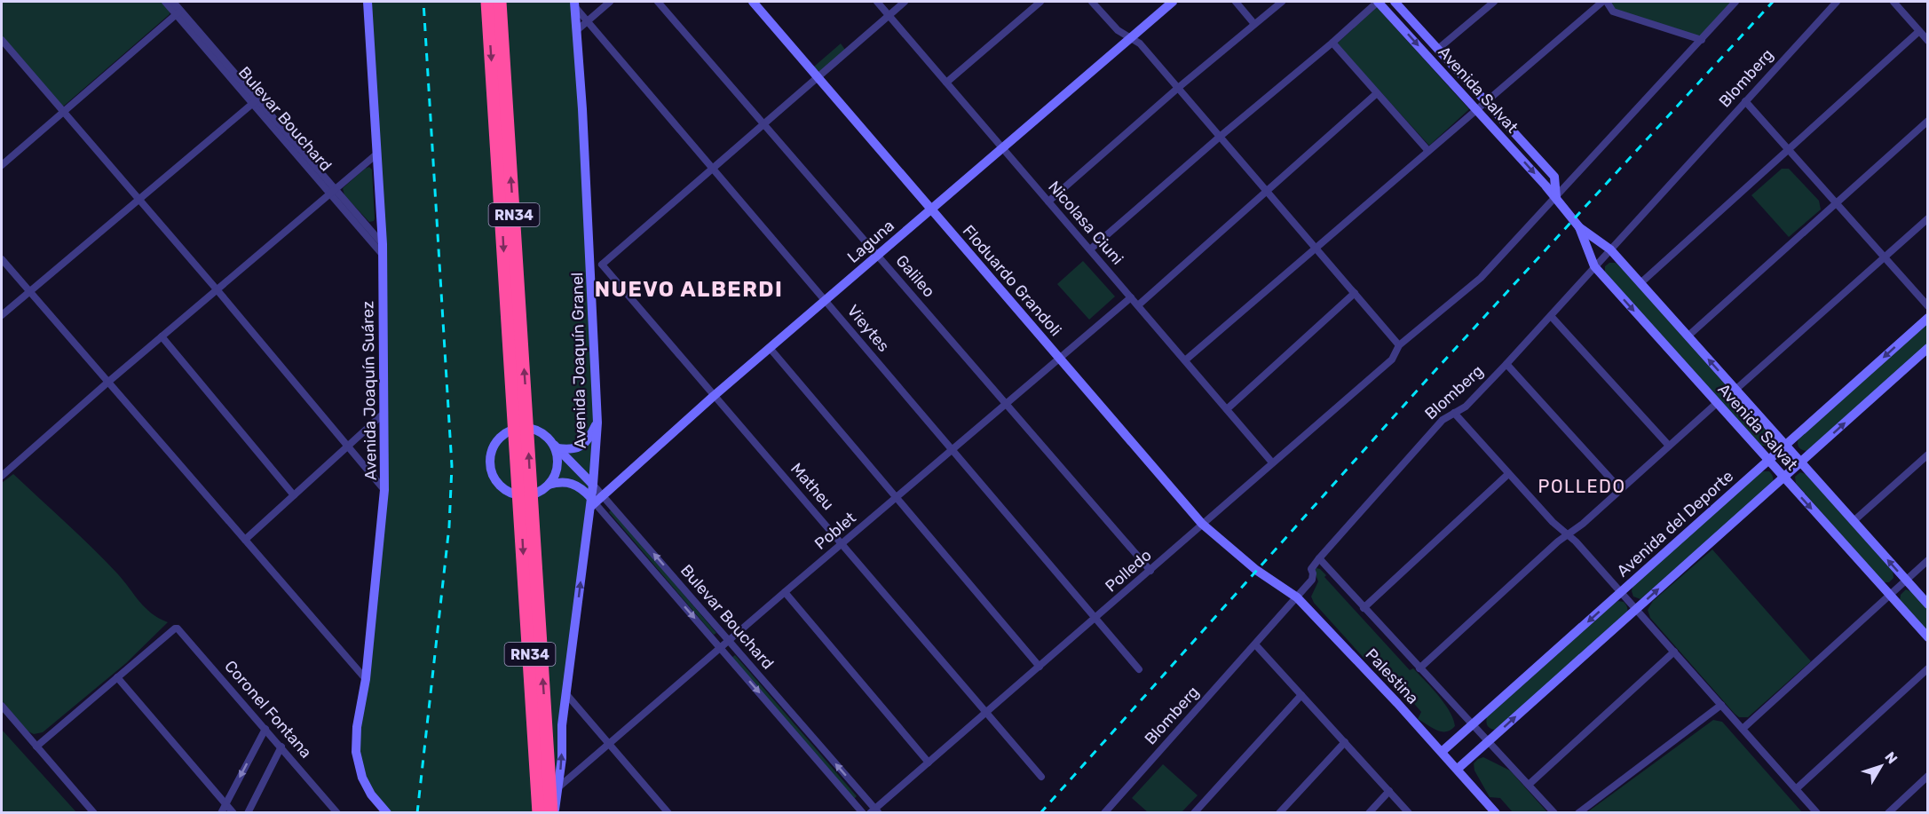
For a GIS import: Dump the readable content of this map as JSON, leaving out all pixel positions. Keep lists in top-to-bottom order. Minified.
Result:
{"streets":{"highway":["RN34"],"street":["Blomberg","Avenida Salvat","Bulevar Bouchard","Nicolasa Ciuni","Laguna","Galileo","Floduardo Grandoli","Vieytes","Avenida Joaquín Granel","Avenida Joaquín Suárez","Matheu","Avenida del Deporte","Poblet","Polledo","Palestina","Coronel Fontana"]},"crossings":[["Blomberg","Avenida Salvat"],["Blomberg","Palestina"],["Avenida Salvat","Avenida del Deporte"],["Avenida Salvat","Polledo"],["Bulevar Bouchard","RN34"],["Bulevar Bouchard","Laguna"],["Bulevar Bouchard","Avenida Joaquín Granel"],["Bulevar Bouchard","Avenida Joaquín Suárez"],["Bulevar Bouchard","Poblet"],["Bulevar Bouchard","Polledo"],["RN34","Avenida Joaquín Granel"],["Nicolasa Ciuni","Laguna"],["Nicolasa Ciuni","Poblet"],["Nicolasa Ciuni","Polledo"],["Laguna","Galileo"],["Laguna","Floduardo Grandoli"],["Laguna","Vieytes"],["Laguna","Avenida Joaquín Granel"],["Laguna","Matheu"],["Galileo","Poblet"],["Galileo","Polledo"],["Floduardo Grandoli","Poblet"],["Floduardo Grandoli","Polledo"],["Floduardo Grandoli","Palestina"],["Vieytes","Avenida Joaquín Granel"],["Vieytes","Poblet"],["Vieytes","Polledo"],["Avenida Joaquín Granel","Poblet"],["Matheu","Poblet"],["Matheu","Polledo"],["Avenida del Deporte","Palestina"]],"one_way":["Avenida Joaquín Granel"],"districts":["NUEVO ALBERDI","POLLEDO"],"north":"top right"}
